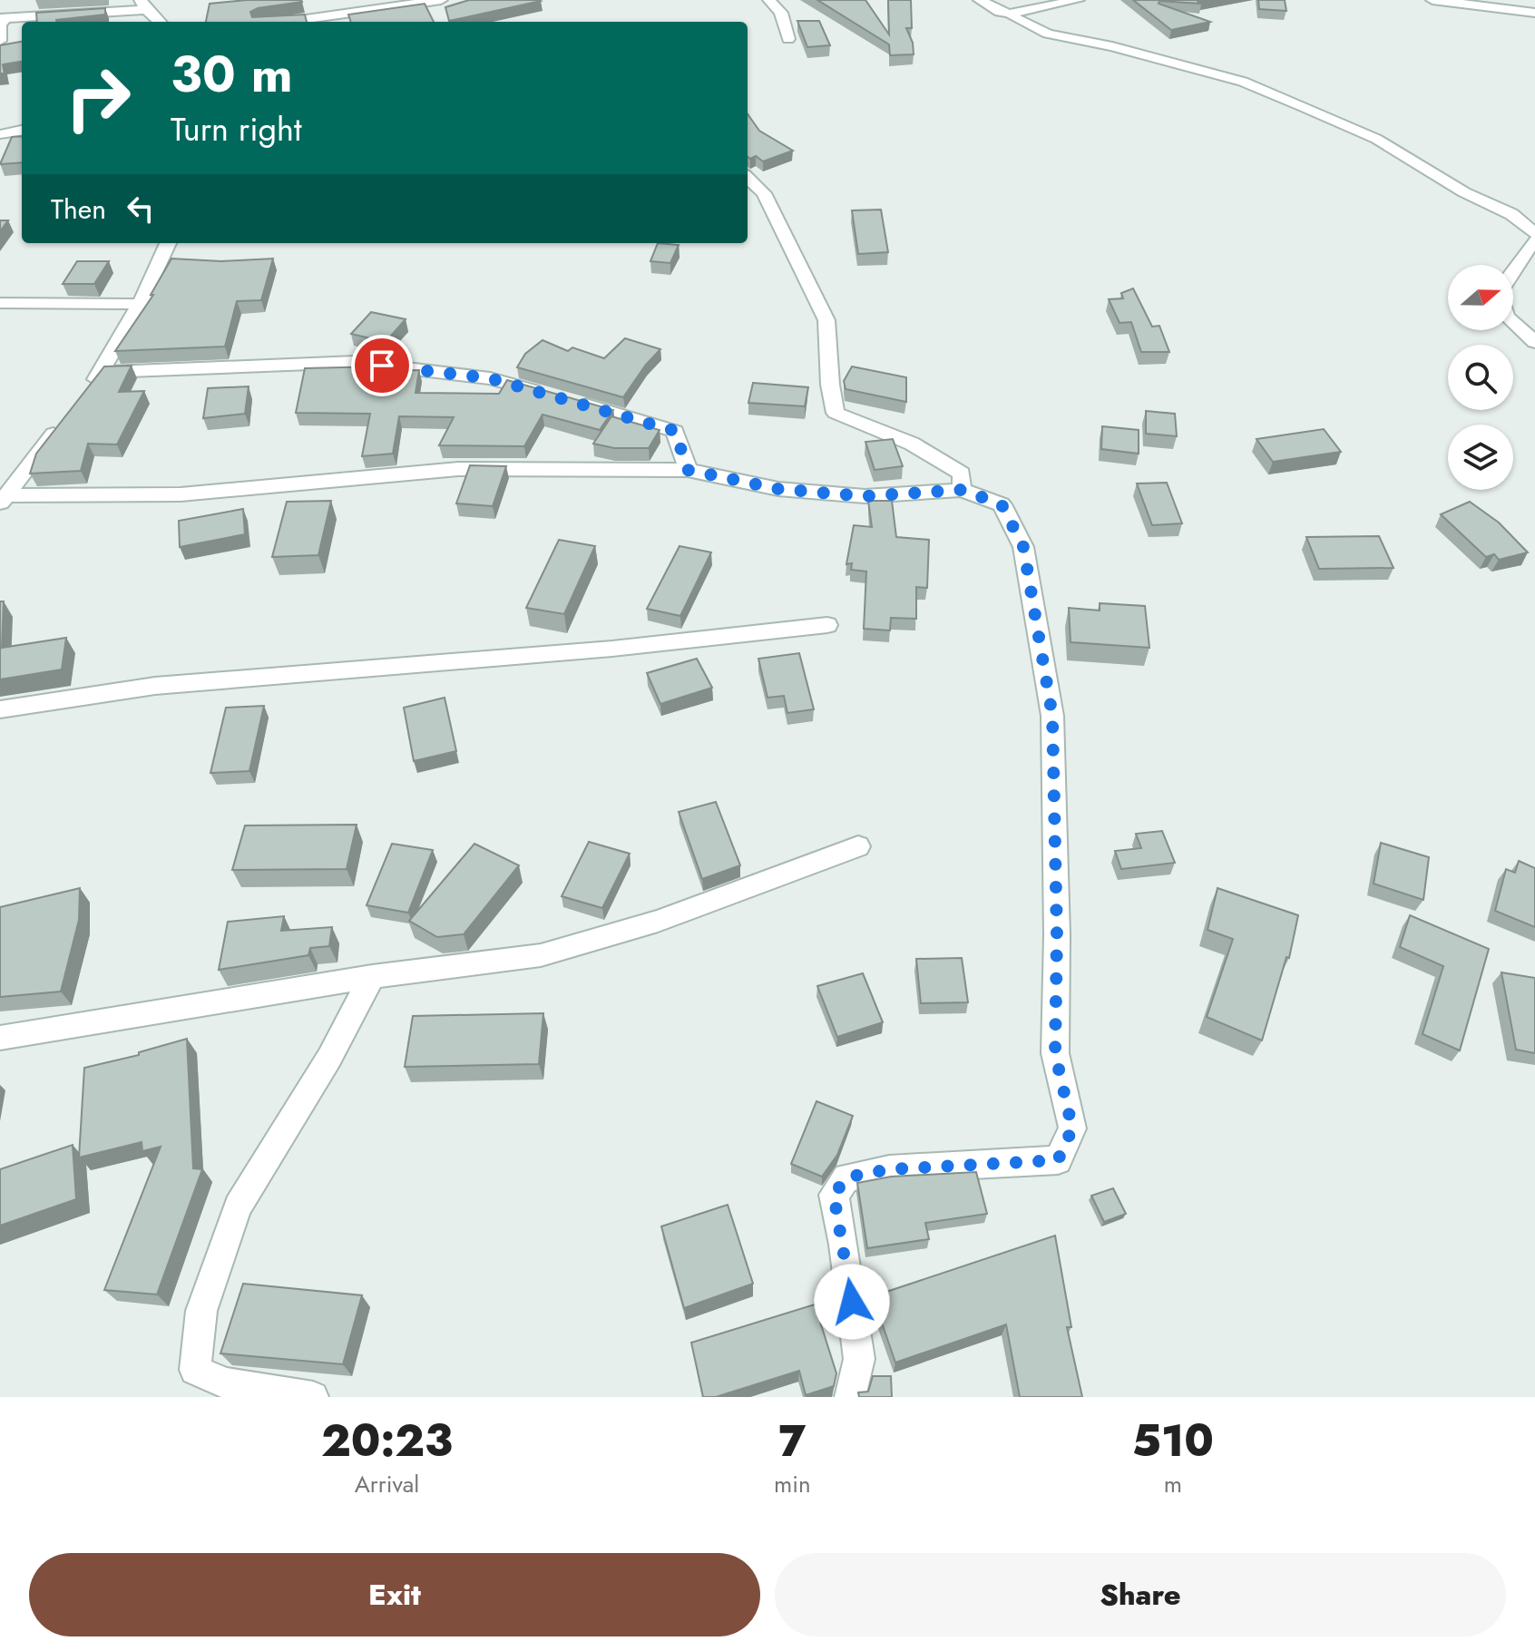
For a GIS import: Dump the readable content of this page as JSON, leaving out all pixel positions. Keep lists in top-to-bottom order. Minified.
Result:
{"north":"right","page":{"turn":["30 m","Turn right"],"then":"Then","eta":["20:23","Arrival","7","min","510","m"],"buttons":["Exit","Share"]}}
